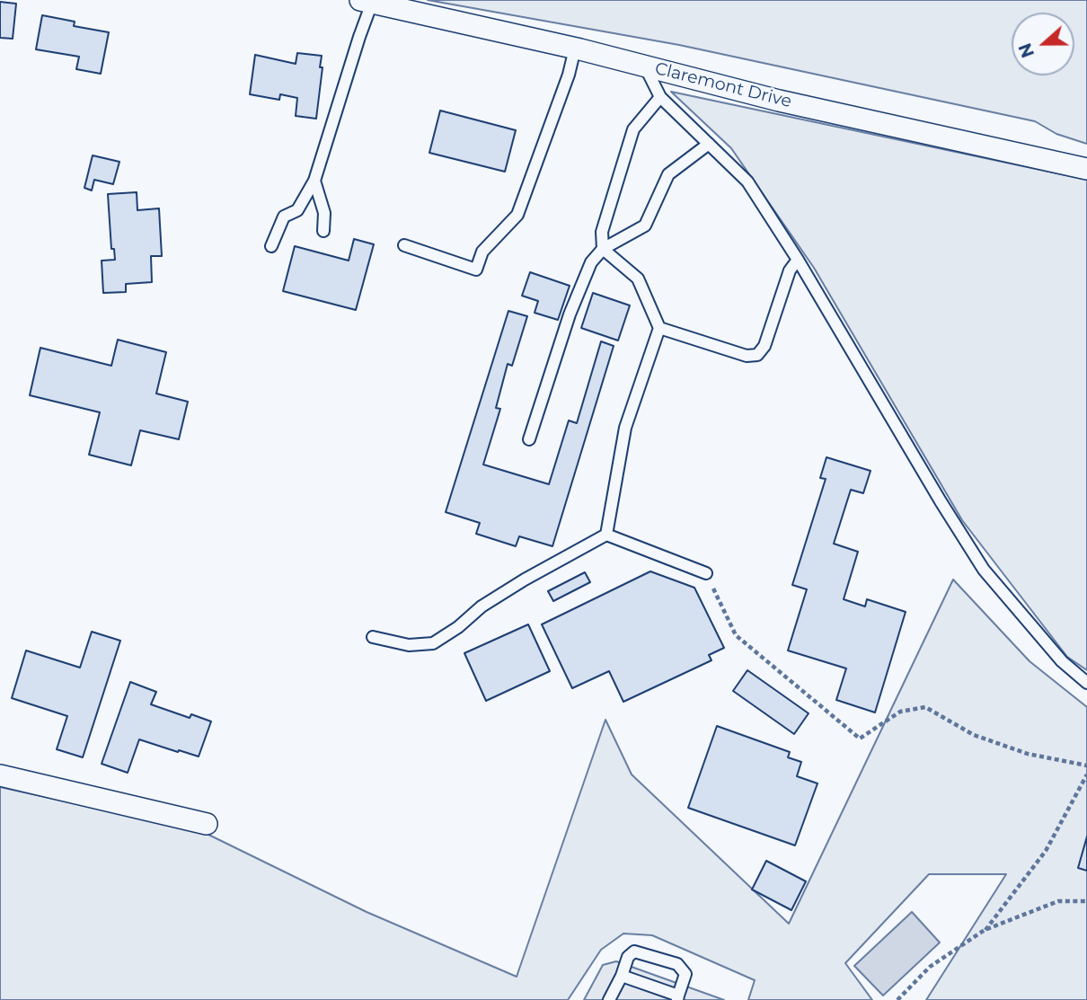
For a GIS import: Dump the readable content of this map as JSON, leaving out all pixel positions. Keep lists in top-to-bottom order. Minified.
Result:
{"streets":{"street":["Claremont Drive"]},"north":"left"}
